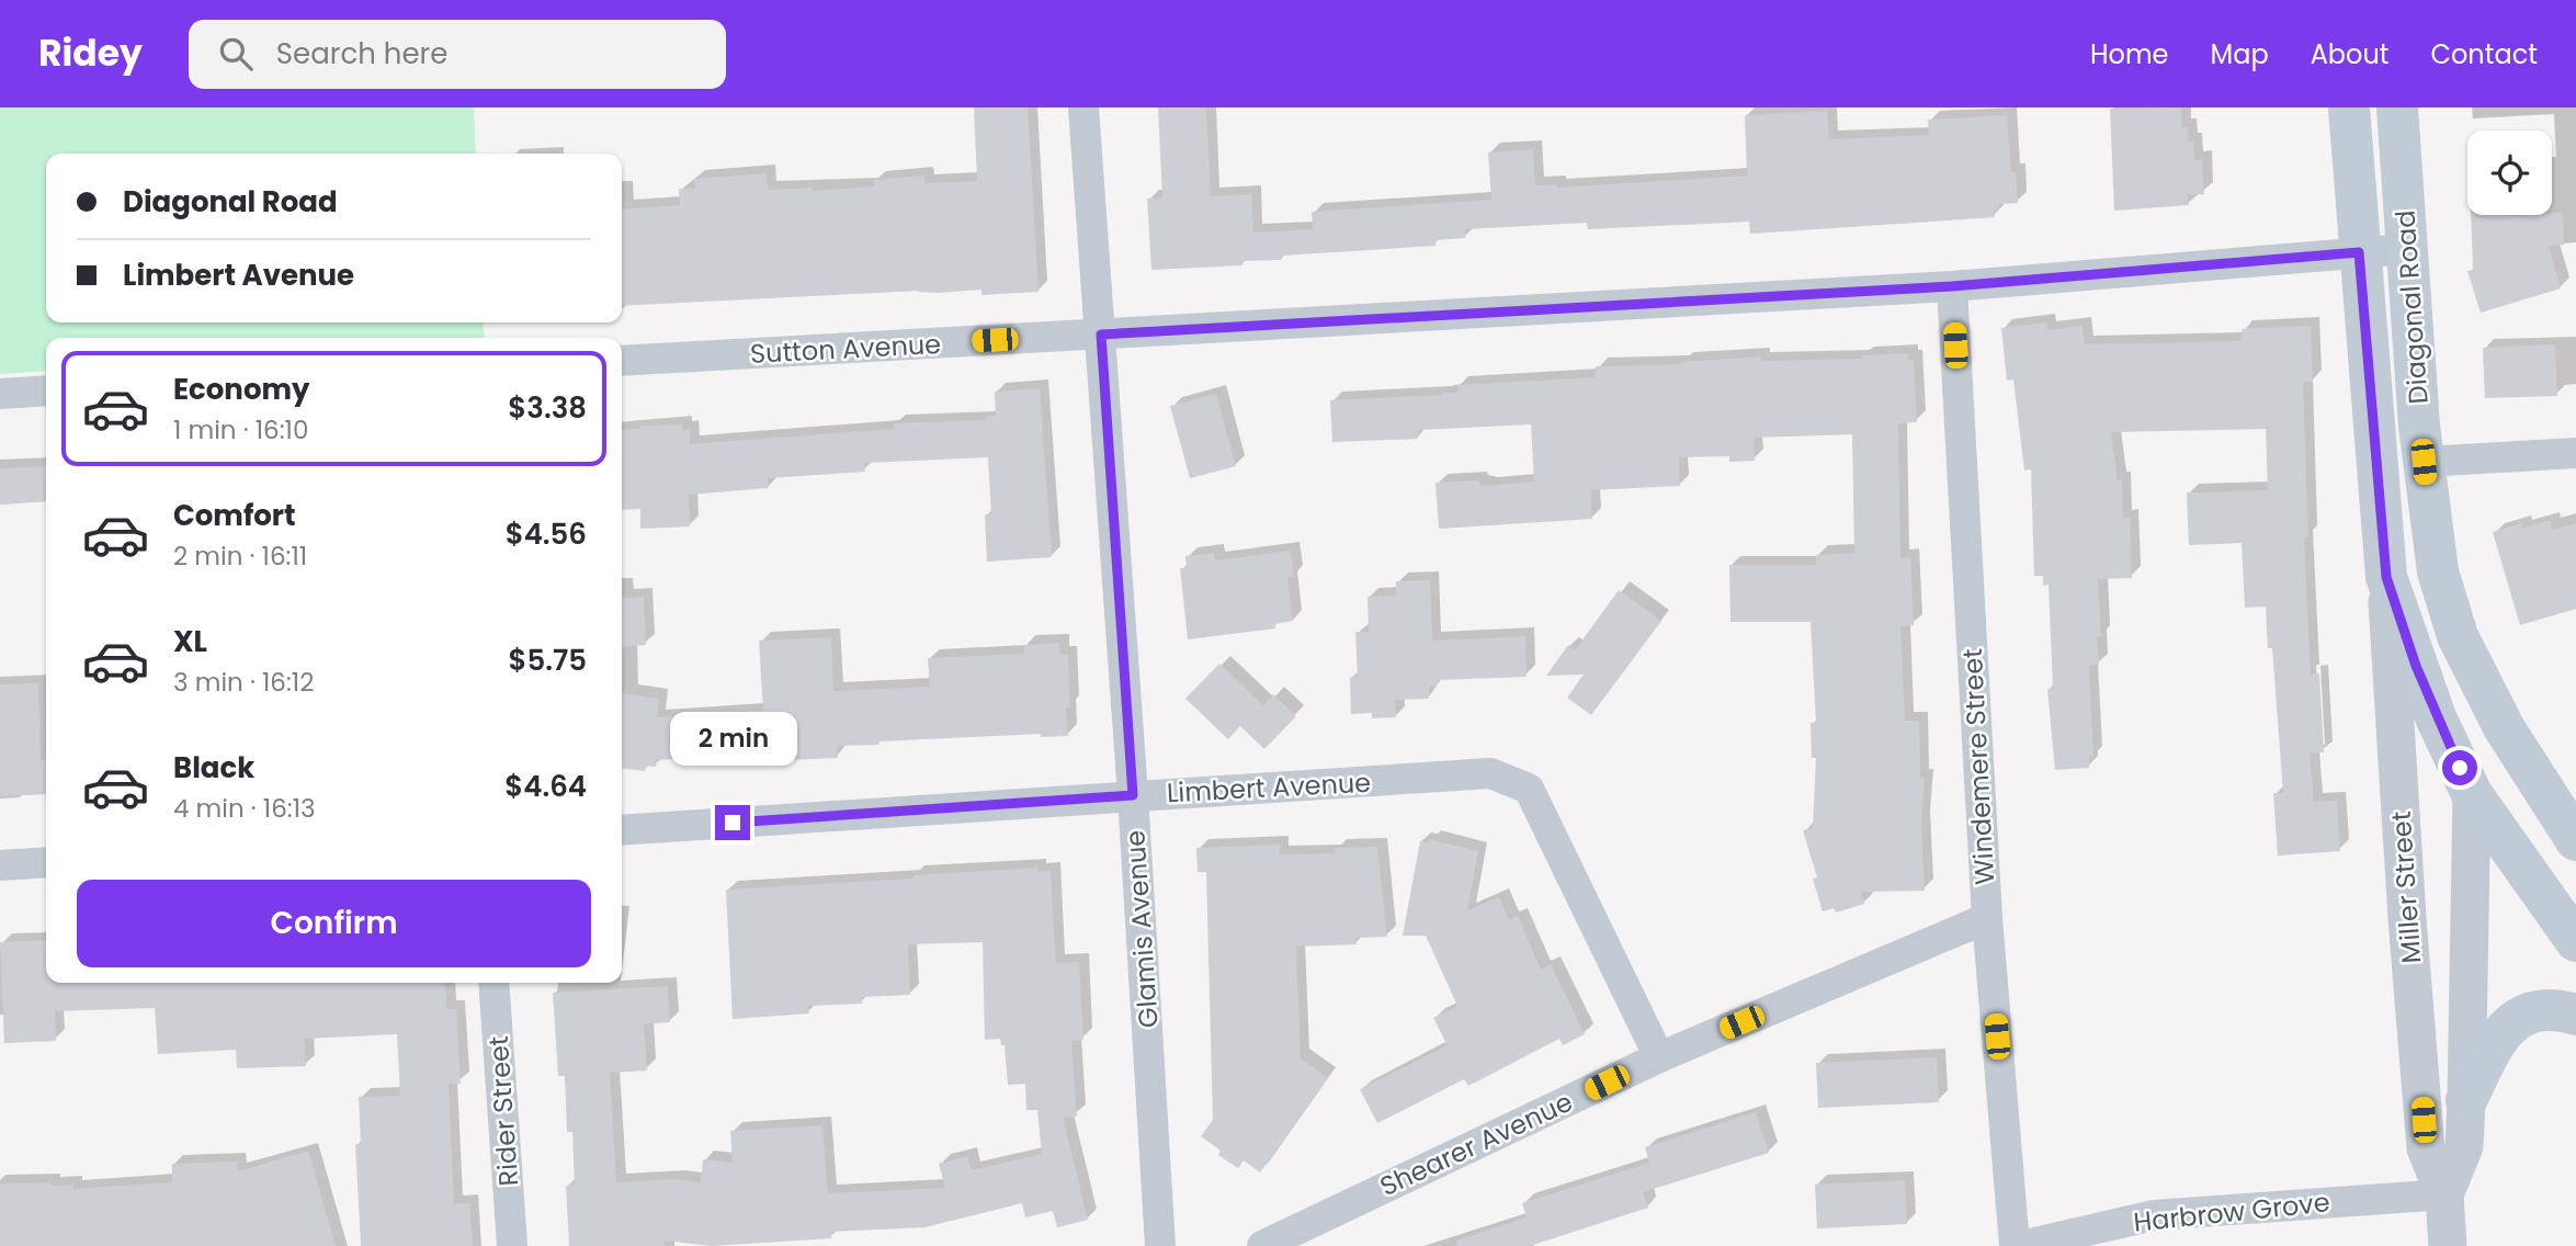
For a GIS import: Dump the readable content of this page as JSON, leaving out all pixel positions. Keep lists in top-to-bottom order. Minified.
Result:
{"streets":{"main road":["Diagonal Road"],"street":["Sutton Avenue","Windemere Street","Limbert Avenue","Miller Street","Glamis Avenue","Rider Street","Shearer Avenue","Harbrow Grove"]},"crossings":[["Diagonal Road","Sutton Avenue"],["Diagonal Road","Miller Street"],["Sutton Avenue","Windemere Street"],["Sutton Avenue","Glamis Avenue"],["Windemere Street","Shearer Avenue"],["Limbert Avenue","Glamis Avenue"],["Limbert Avenue","Shearer Avenue"],["Miller Street","Harbrow Grove"]],"page":{"header":"Ridey","search":"Search here","nav":["Home","Map","About","Contact"],"banner":["Diagonal Road","Limbert Avenue"],"list":[{"name":"Economy","note":"1 min · 16:10","value":"$3.38"},{"name":"Comfort","note":"2 min · 16:11","value":"$4.56"},{"name":"XL","note":"3 min · 16:12","value":"$5.75"},{"name":"Black","note":"4 min · 16:13","value":"$4.64"}],"bubble":"2 min","buttons":"Confirm"}}
